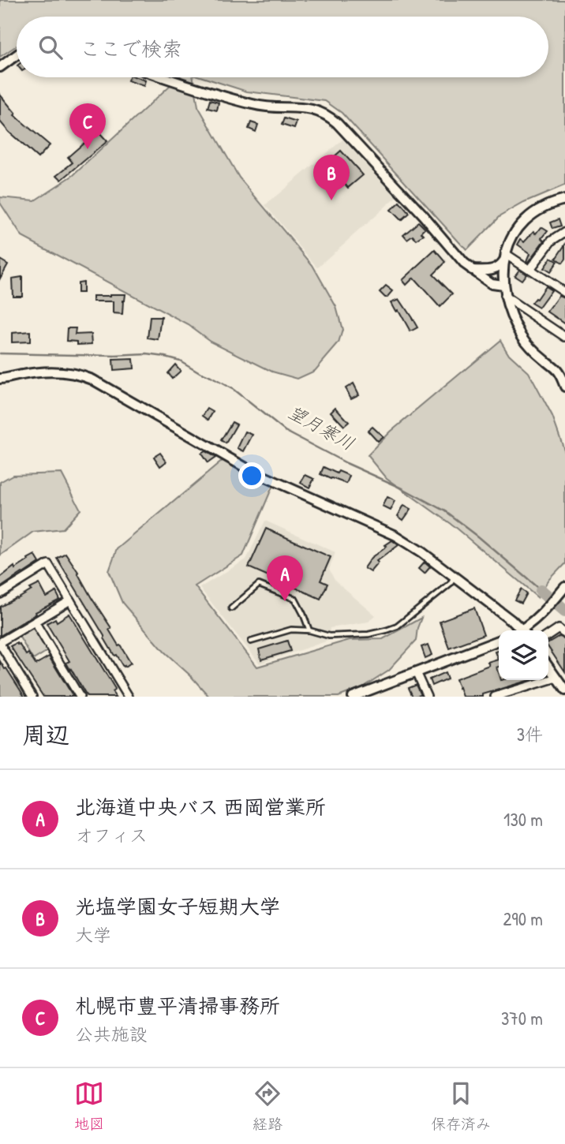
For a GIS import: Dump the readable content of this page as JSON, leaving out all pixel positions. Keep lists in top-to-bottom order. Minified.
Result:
{"water":["望月寒川"],"page":{"search":"ここで検索","pins":["C","B","A"],"heading":["周辺","3件"],"list":[{"mark":"A","name":"北海道中央バス 西岡営業所","note":"オフィス","value":"130 m"},{"mark":"B","name":"光塩学園女子短期大学","note":"大学","value":"290 m"},{"mark":"C","name":"札幌市豊平清掃事務所","note":"公共施設","value":"370 m"}],"nav":["地図","経路","保存済み"]}}
